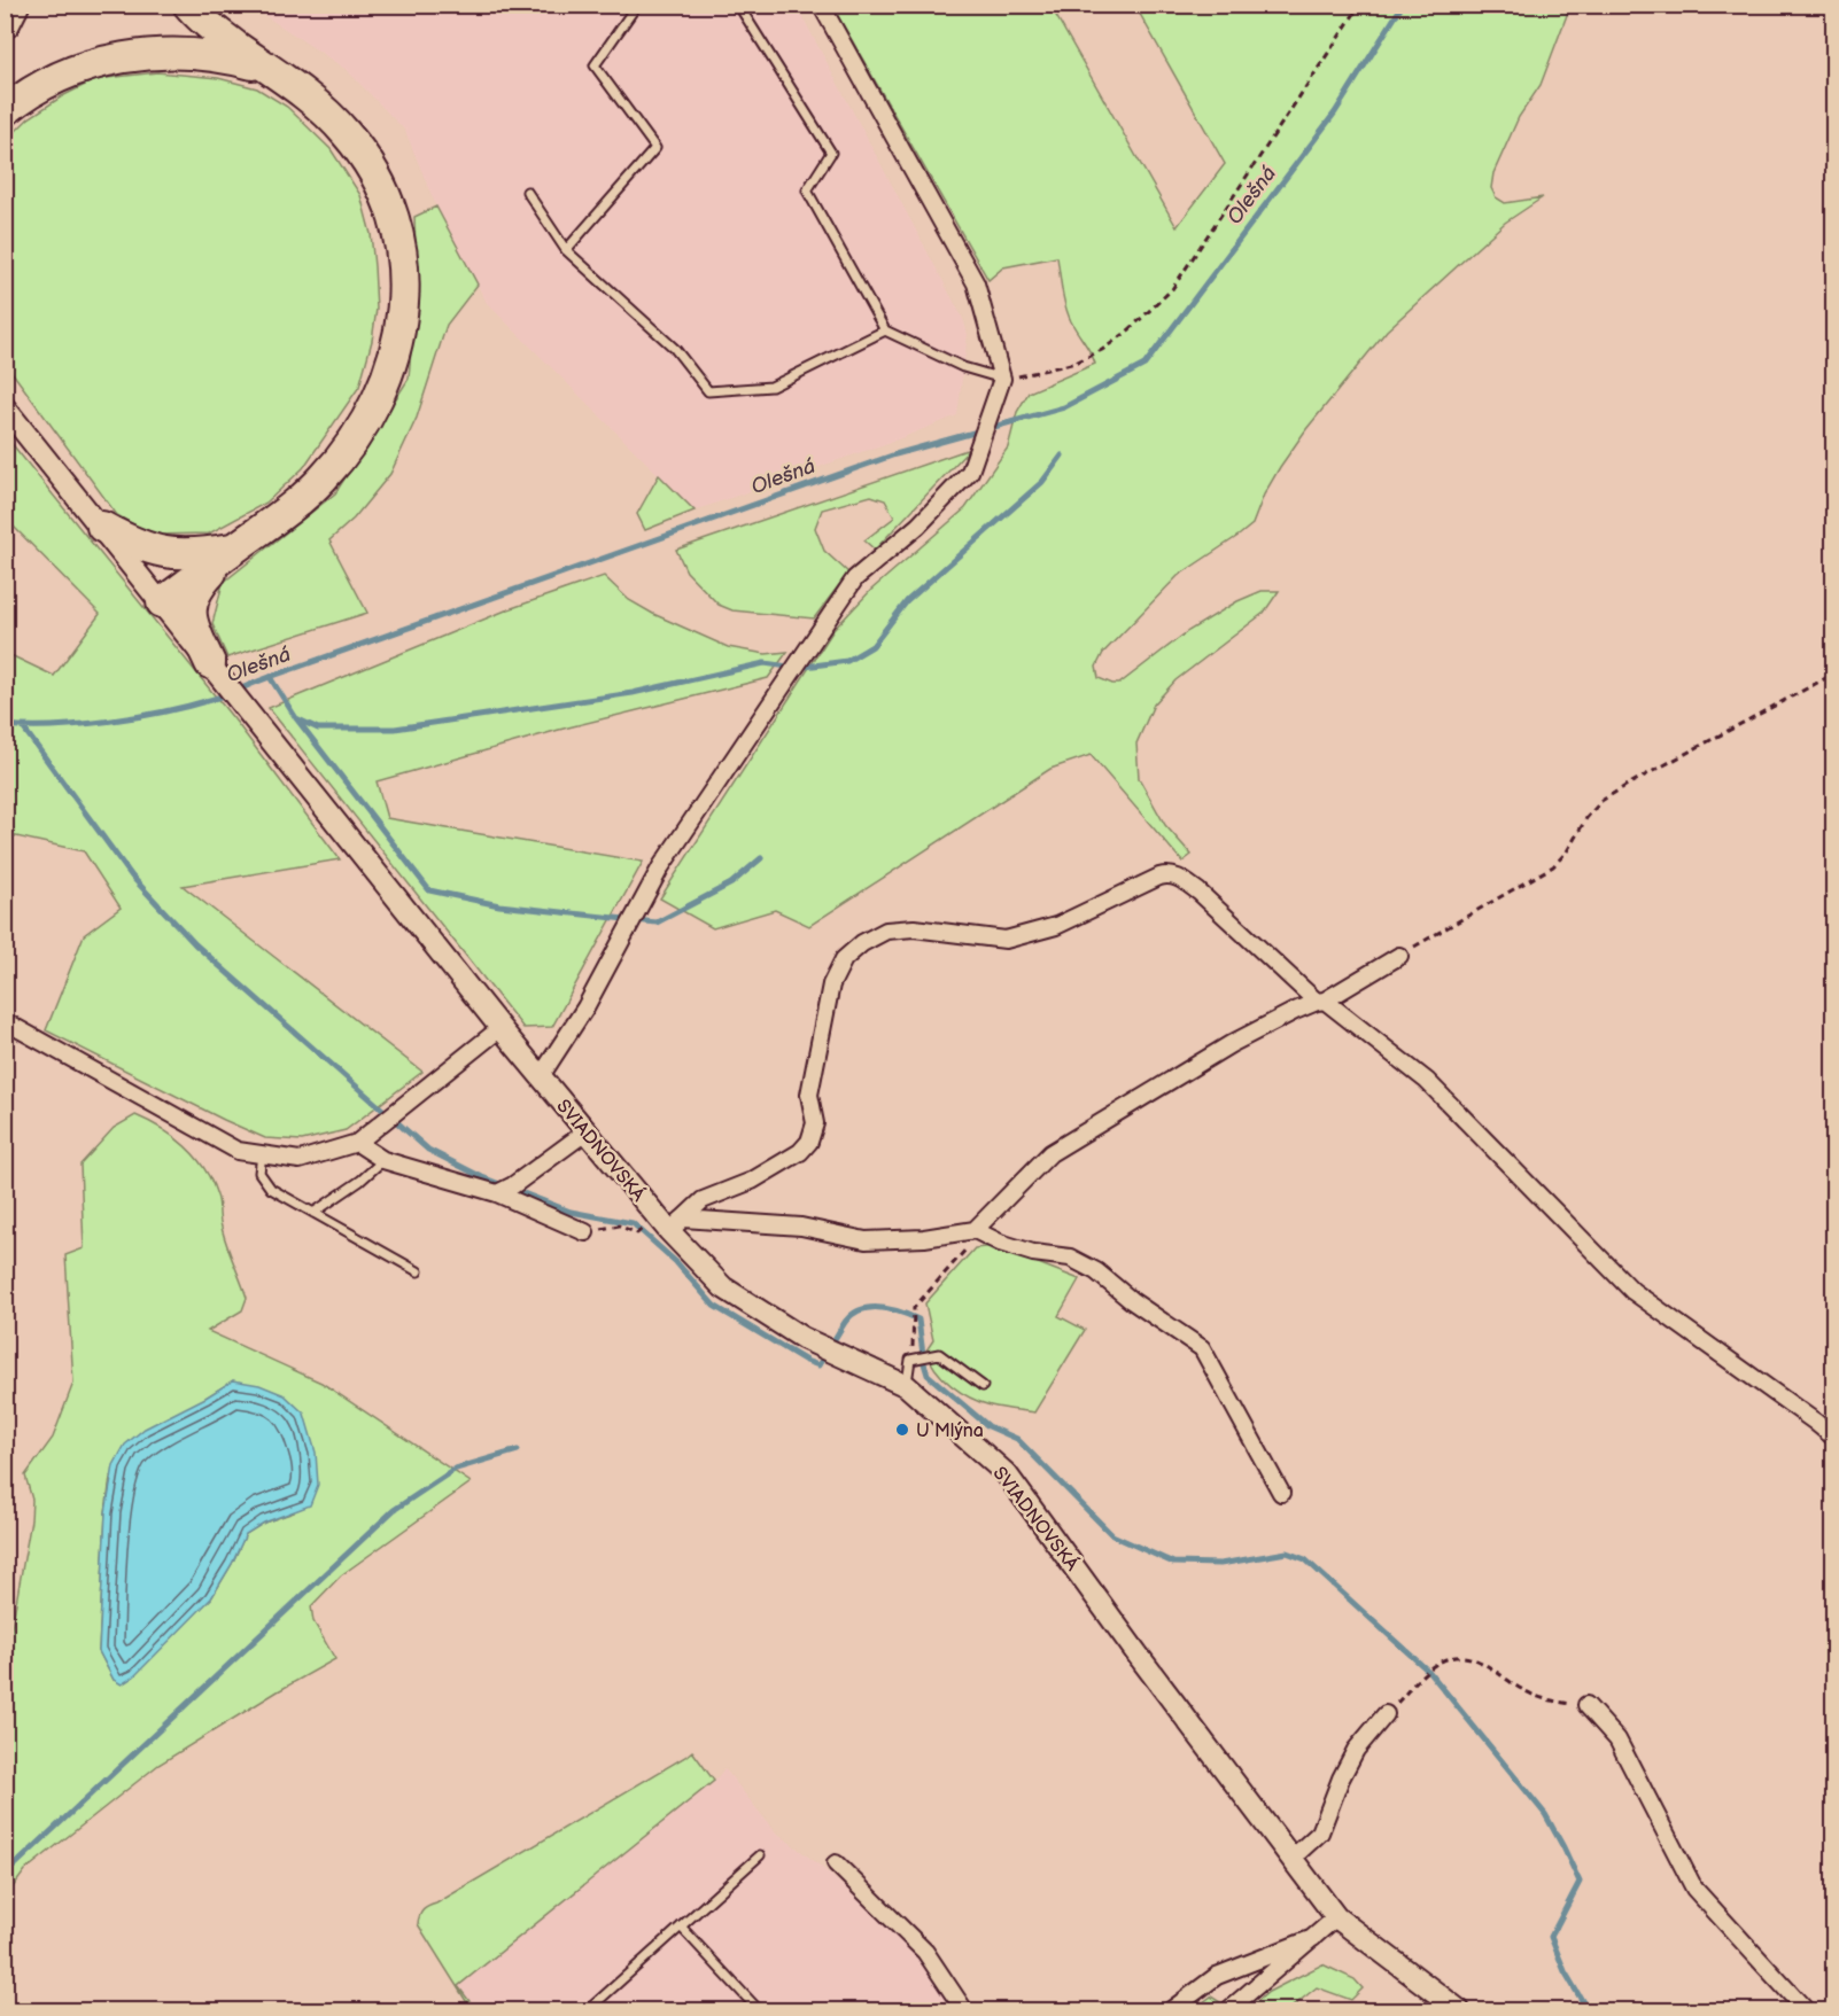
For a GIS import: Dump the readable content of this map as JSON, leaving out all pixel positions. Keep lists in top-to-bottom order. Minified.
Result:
{"streets":{"street":["SVIADNOVSKÁ"]},"water":["Olešná"],"places":["U Mlýna"]}
